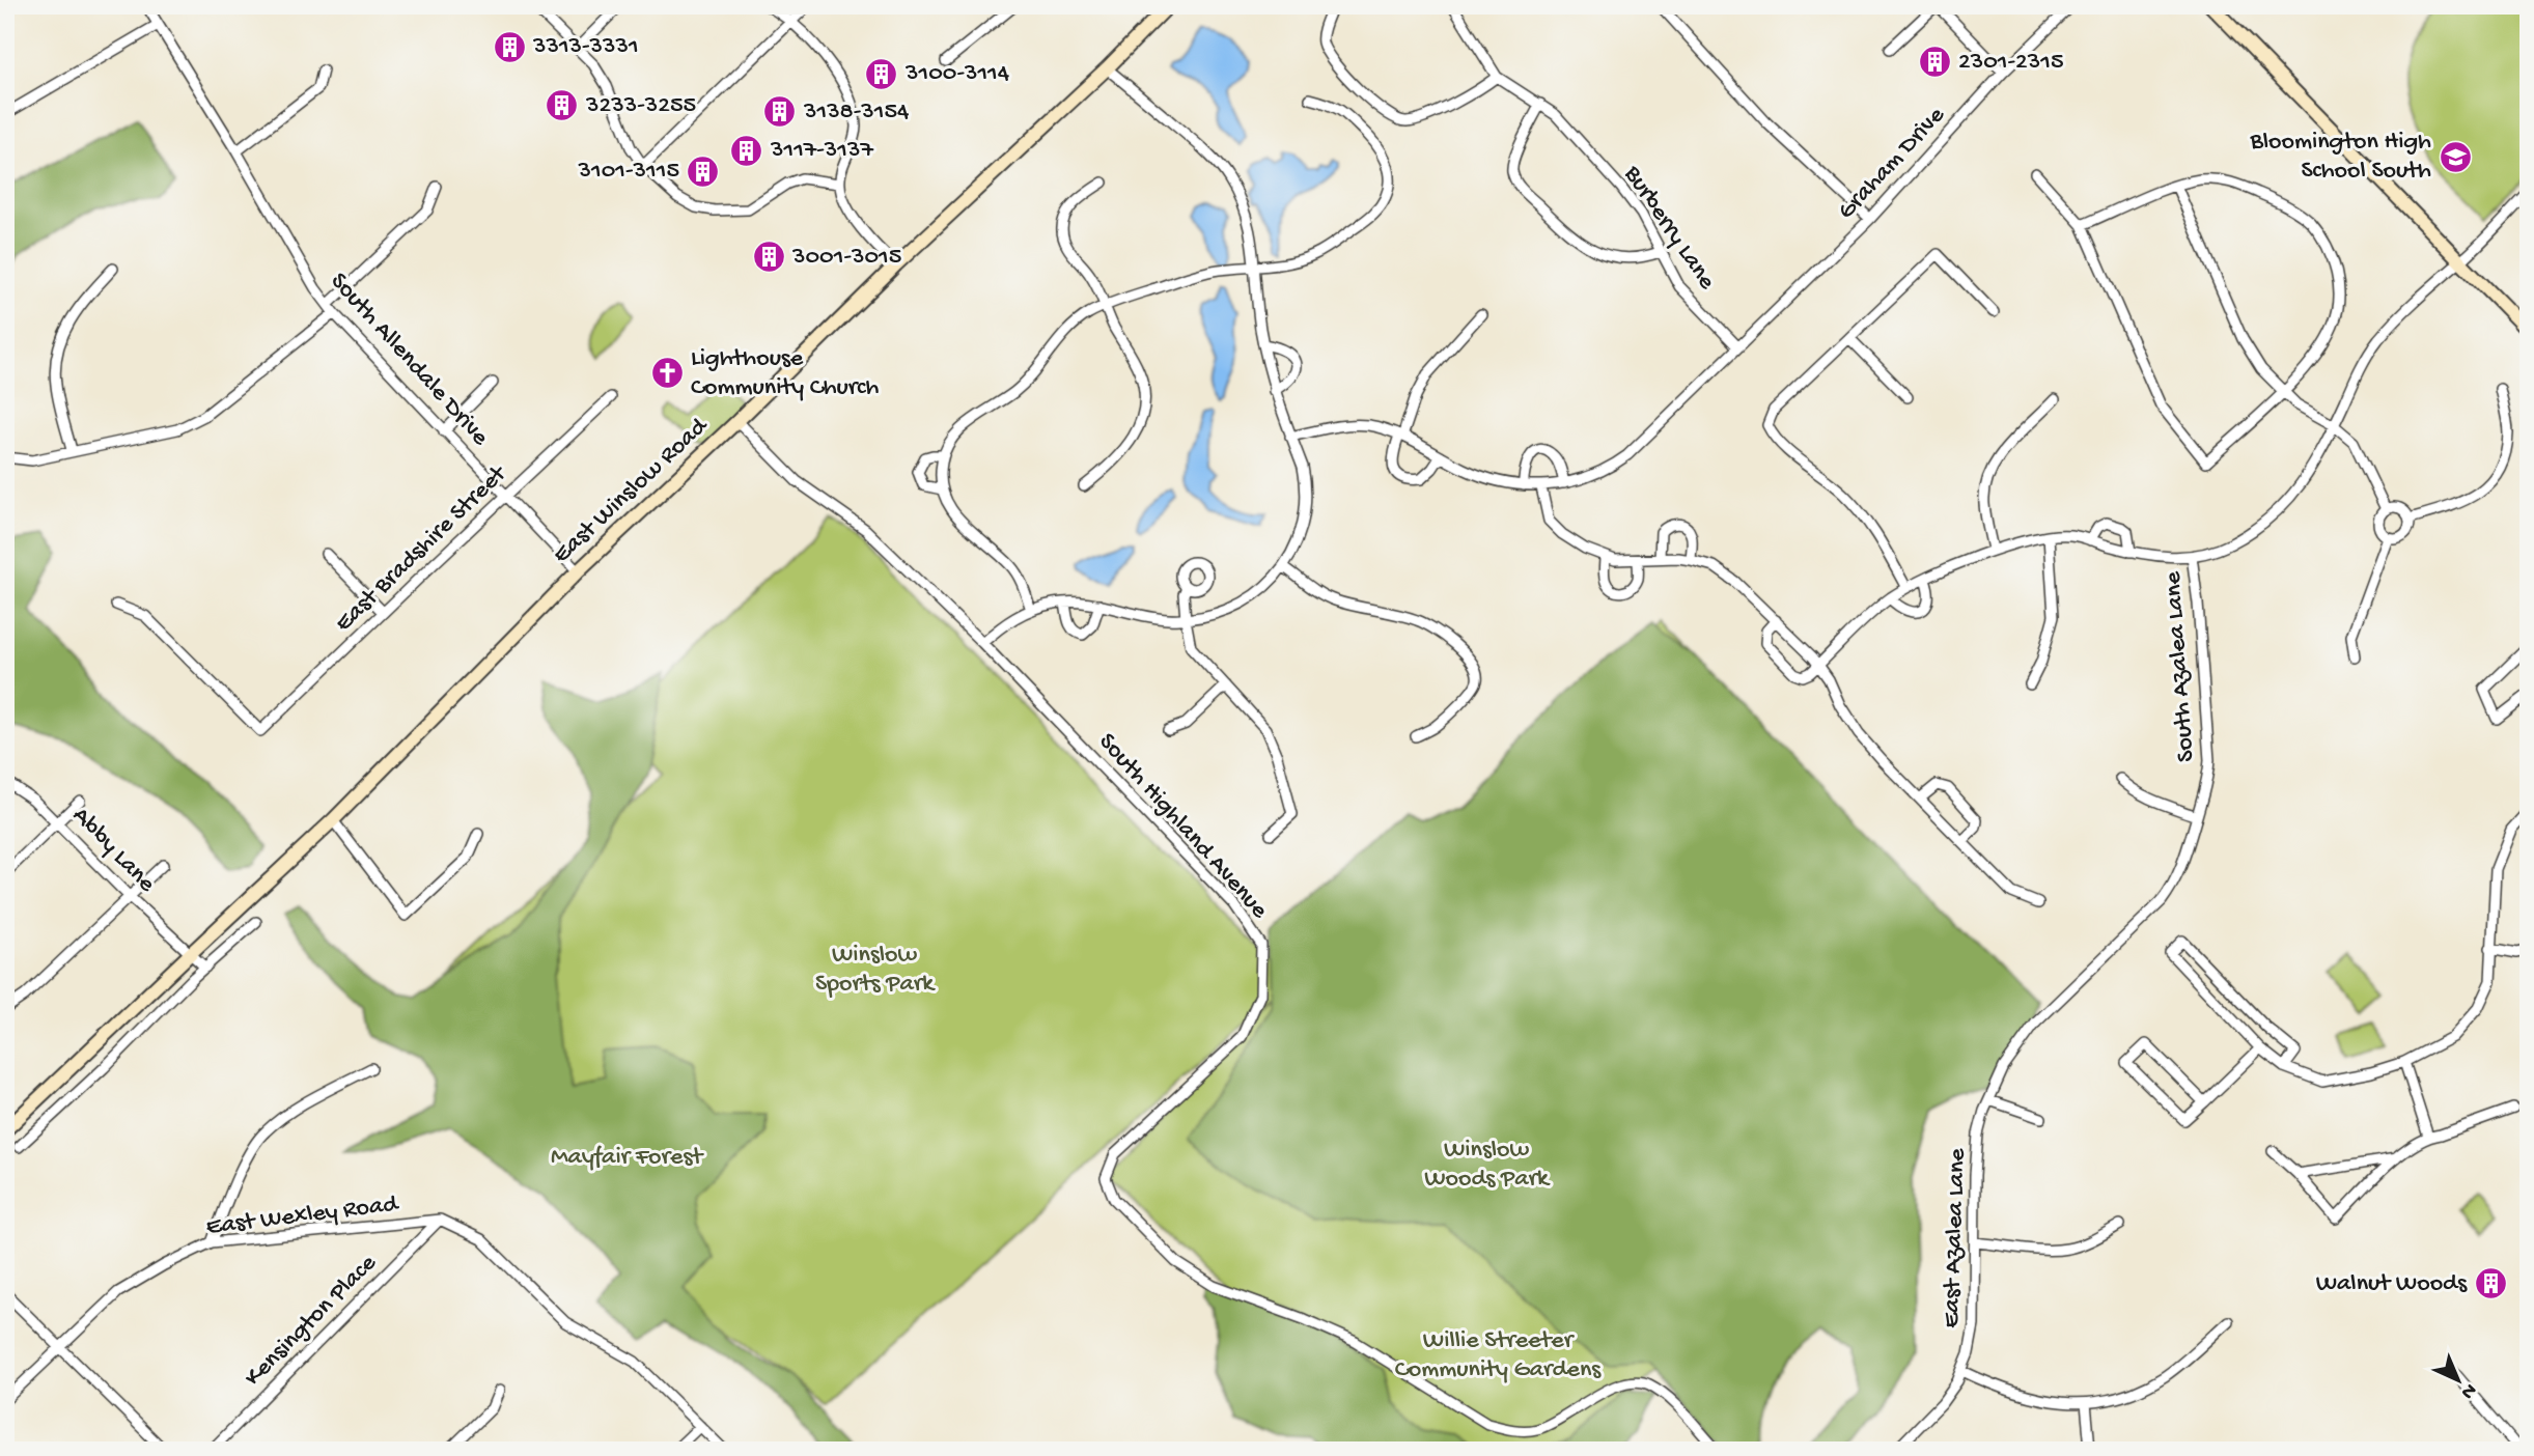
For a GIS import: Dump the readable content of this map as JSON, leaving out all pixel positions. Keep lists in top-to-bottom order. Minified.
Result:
{"streets":{"main road":["East Winslow Road"],"street":["Graham Drive","Burberry Lane","South Allendale Drive","East Bradshire Street","South Azalea Lane","South Highland Avenue","Abby Lane","East Wexley Road","East Azalea Lane","Kensington Place"]},"crossings":[["Graham Drive","Burberry Lane"],["South Allendale Drive","East Winslow Road"],["South Allendale Drive","East Bradshire Street"],["East Winslow Road","South Highland Avenue"],["East Winslow Road","Abby Lane"],["South Azalea Lane","East Azalea Lane"],["East Wexley Road","Kensington Place"]],"parks":["Winslow Sports Park","Winslow Woods Park","Mayfair Forest","Willie Streeter Community Gardens"],"places":{"building":["3313-3331","2301-2315","3100-3114","3233-3255","3138-3154","3117-3137","3101-3115","3001-3015","Walnut Woods"],"school or university":["Bloomington High School South"],"church":["Lighthouse Community Church"]},"north":"bottom right"}
